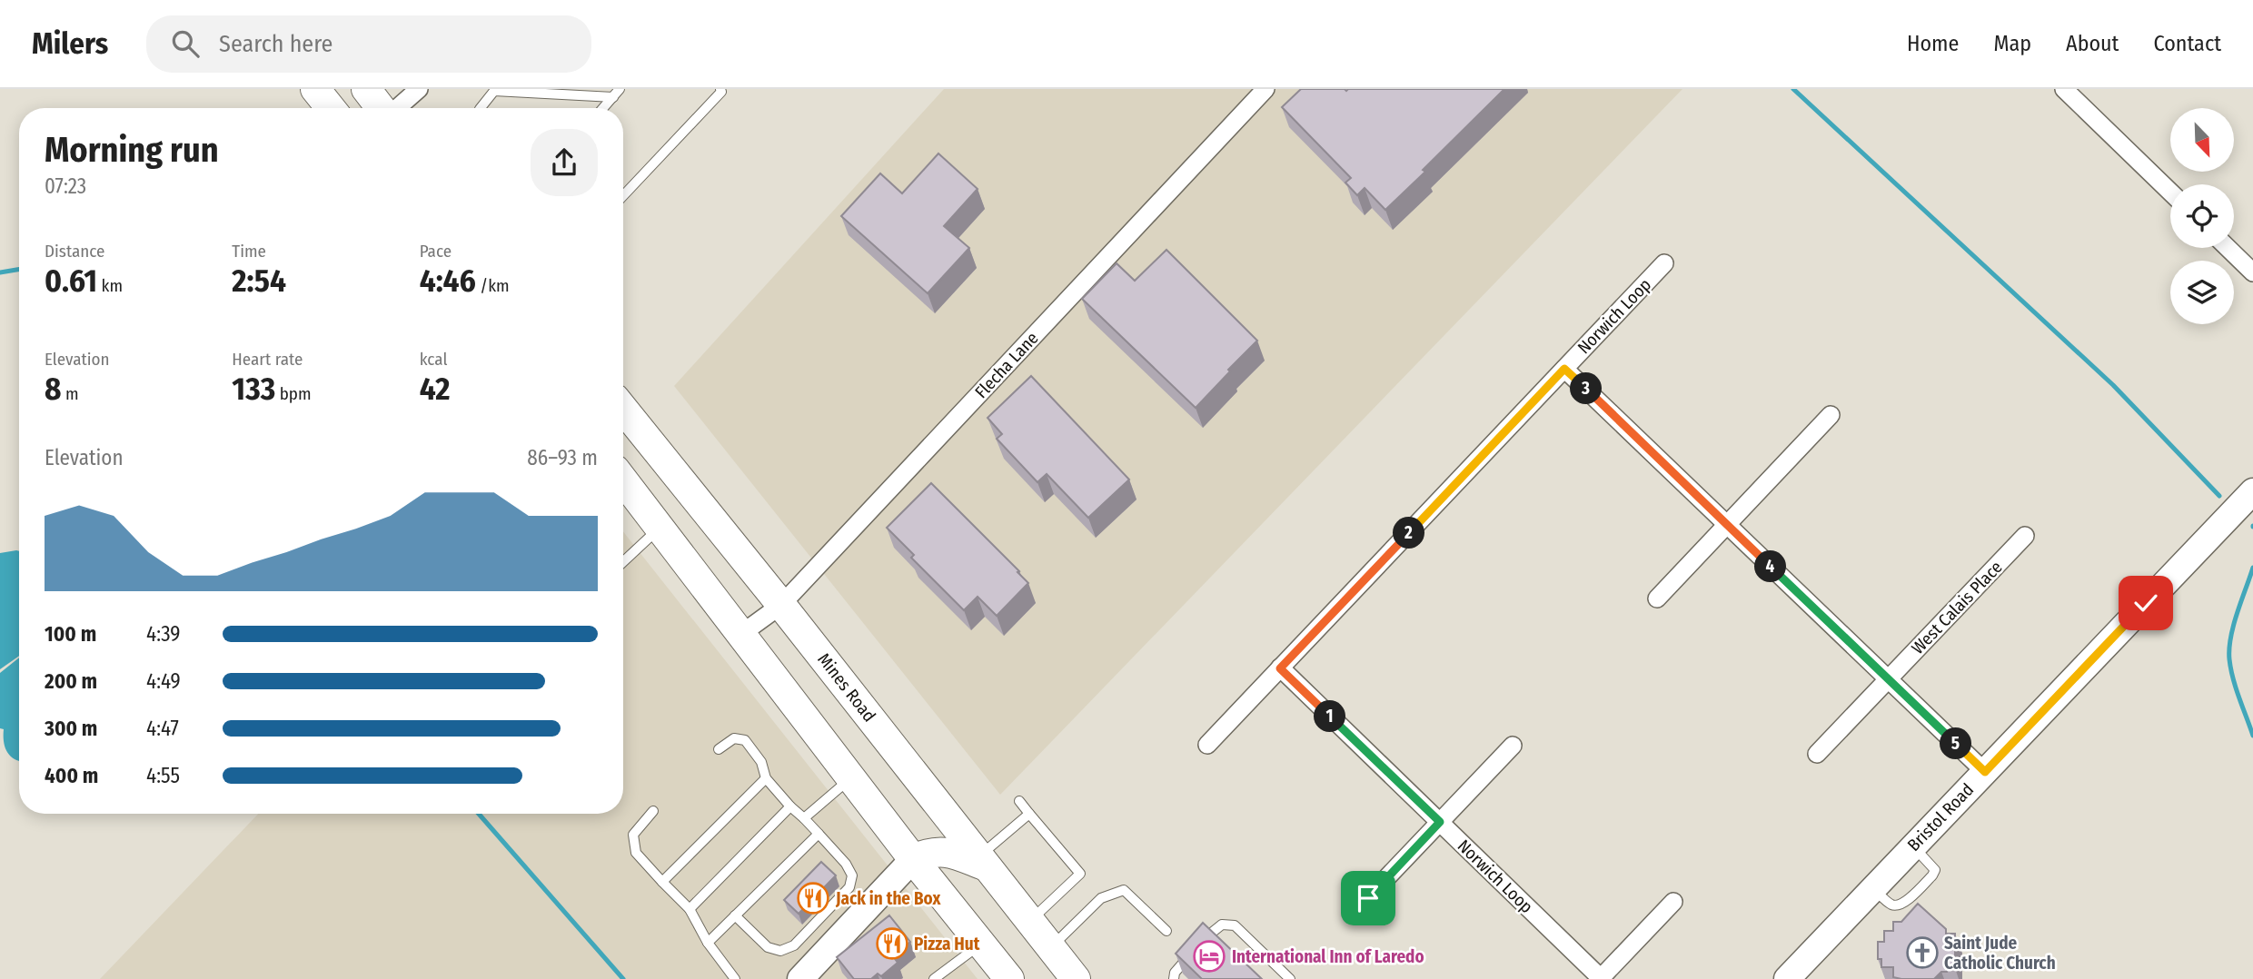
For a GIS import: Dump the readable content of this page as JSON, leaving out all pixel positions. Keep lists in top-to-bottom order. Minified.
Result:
{"streets":{"main road":["Mines Road"],"street":["Norwich Loop","Flecha Lane","West Calais Place","Bristol Road"]},"crossings":[["Norwich Loop","West Calais Place"],["Norwich Loop","Bristol Road"],["Flecha Lane","Mines Road"]],"places":{"restaurant":["Jack in the Box","Pizza Hut"],"church":["Saint Jude Catholic Church"],"hotel":["International Inn of Laredo"]},"north":"bottom right","page":{"header":"Milers","search":"Search here","nav":["Home","Map","About","Contact"],"heading":["Morning run","07:23"],"stats":[["Distance","0.61 km"],["Time","2:54"],["Pace","4:46 /km"],["Elevation","8 m"],["Heart rate","133 bpm"],["kcal","42"]],"pins":["3","2","4","1","5"],"chart":["Elevation","86–93 m"],"list":[{"name":"100 m","note":"4:39"},{"name":"200 m","note":"4:49"},{"name":"300 m","note":"4:47"},{"name":"400 m","note":"4:55"}]}}
